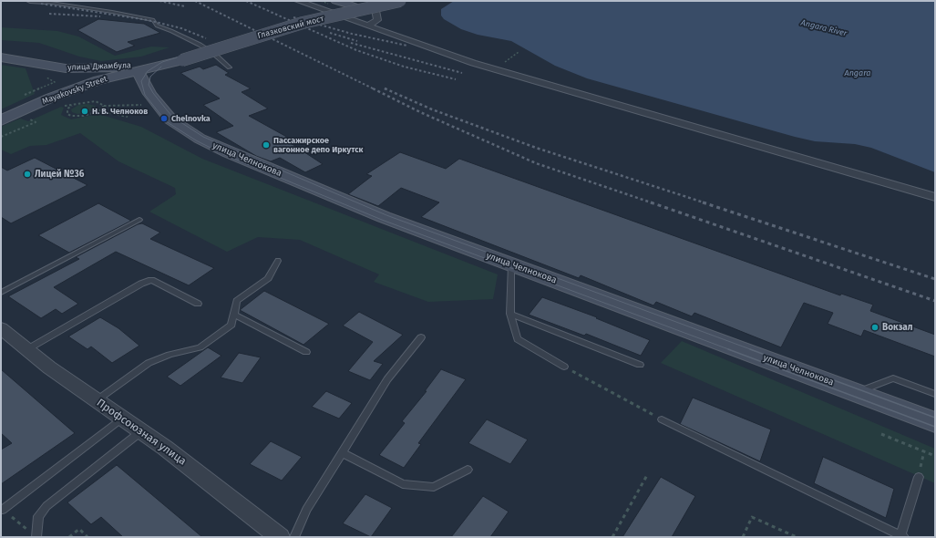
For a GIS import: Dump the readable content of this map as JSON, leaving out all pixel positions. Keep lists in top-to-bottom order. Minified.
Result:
{"streets":{"main road":["Глазковский мост","улица Джамбула","Mayakovsky Street","улица Челнокова"],"street":["Профсоюзная улица"]},"crossings":[["улица Джамбула","Mayakovsky Street"],["улица Джамбула","улица Челнокова"],["Mayakovsky Street","улица Челнокова"]],"water":["Angara River","Angara"],"places":["Н. В. Челноков","Chelnovka","Пассажирское вагонное депо Иркутск","Лицей №36","Вокзал"]}
